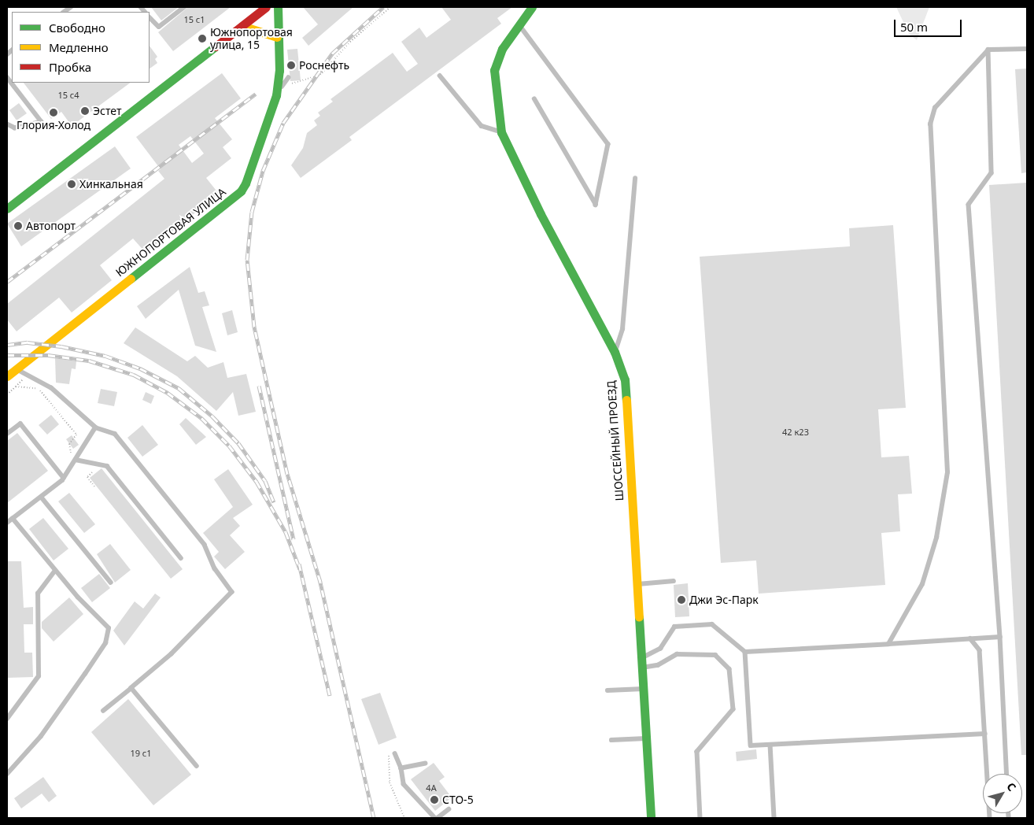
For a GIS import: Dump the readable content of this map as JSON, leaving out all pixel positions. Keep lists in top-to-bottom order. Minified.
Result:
{"streets":{"street":["ЮЖНОПОРТОВАЯ УЛИЦА","ШОССЕЙНЫЙ ПРОЕЗД"]},"places":["Южнопортовая улица, 15","Роснефть","Эстет","Глория-Холод","Хинкальная","Автопорт","Джи Эс-Парк","СТО-5"],"house_numbers":["15 с1","15 с4","42 к23","19 с1","4А"],"legend":["Свободно","Медленно","Пробка"],"scale_bar":"50 m","north":"top right"}
